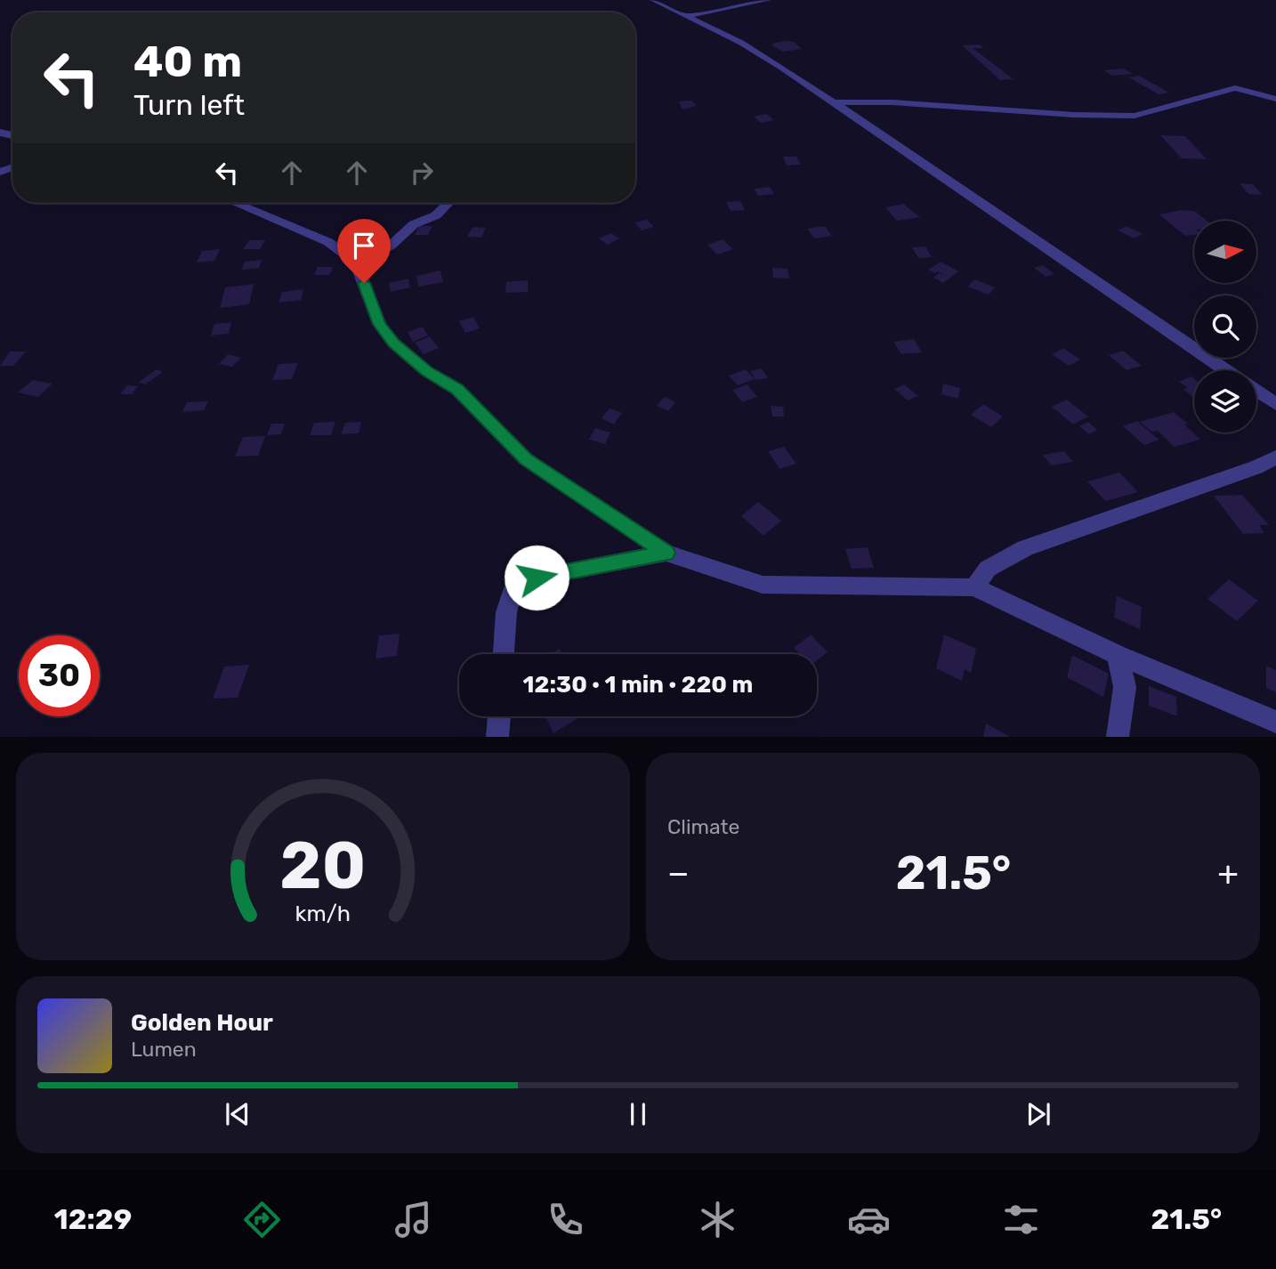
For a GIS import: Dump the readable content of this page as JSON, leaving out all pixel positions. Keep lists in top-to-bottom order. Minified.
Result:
{"north":"right","page":{"turn":["40 m","Turn left"],"limit":"30","trip":"12:30 · 1 min · 220 m","tile":"Climate","heat":["−","21.5°","+"],"song":["Golden Hour","Lumen"],"tabs":["12:29","21.5°"],"gauge":["20","km/h"]}}
